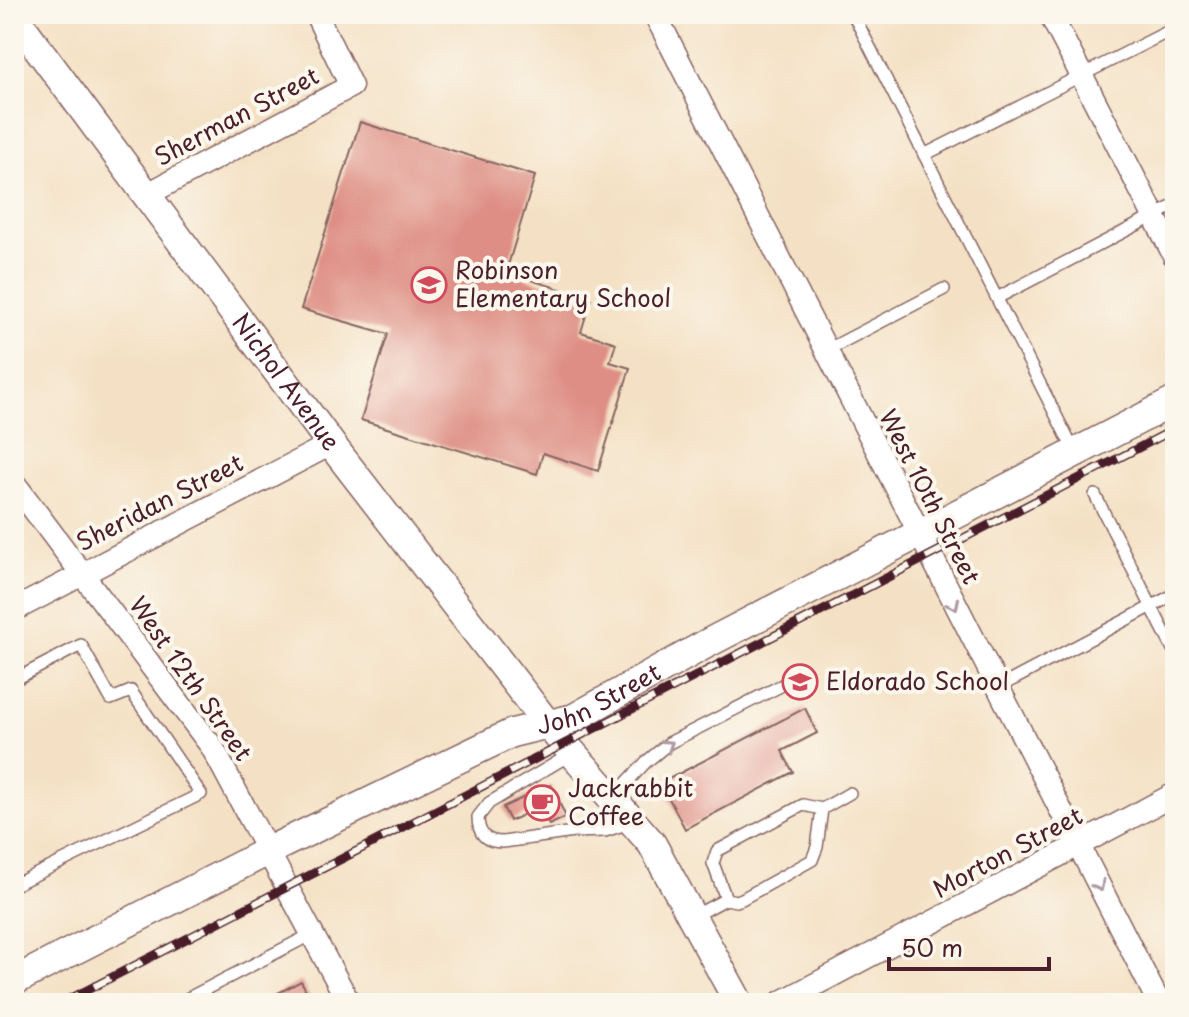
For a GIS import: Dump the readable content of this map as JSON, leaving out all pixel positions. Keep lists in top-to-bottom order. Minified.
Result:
{"streets":{"street":["Sherman Street","Nichol Avenue","West 10th Street","Sheridan Street","West 12th Street","John Street","Morton Street"]},"crossings":[["Sherman Street","Nichol Avenue"],["Nichol Avenue","Sheridan Street"],["Nichol Avenue","John Street"],["West 10th Street","John Street"],["West 10th Street","Morton Street"],["Sheridan Street","West 12th Street"],["West 12th Street","John Street"]],"places":{"school or university":["Robinson Elementary School","Eldorado School"],"cafe":["Jackrabbit Coffee"]},"scale_bar":"50 m"}
